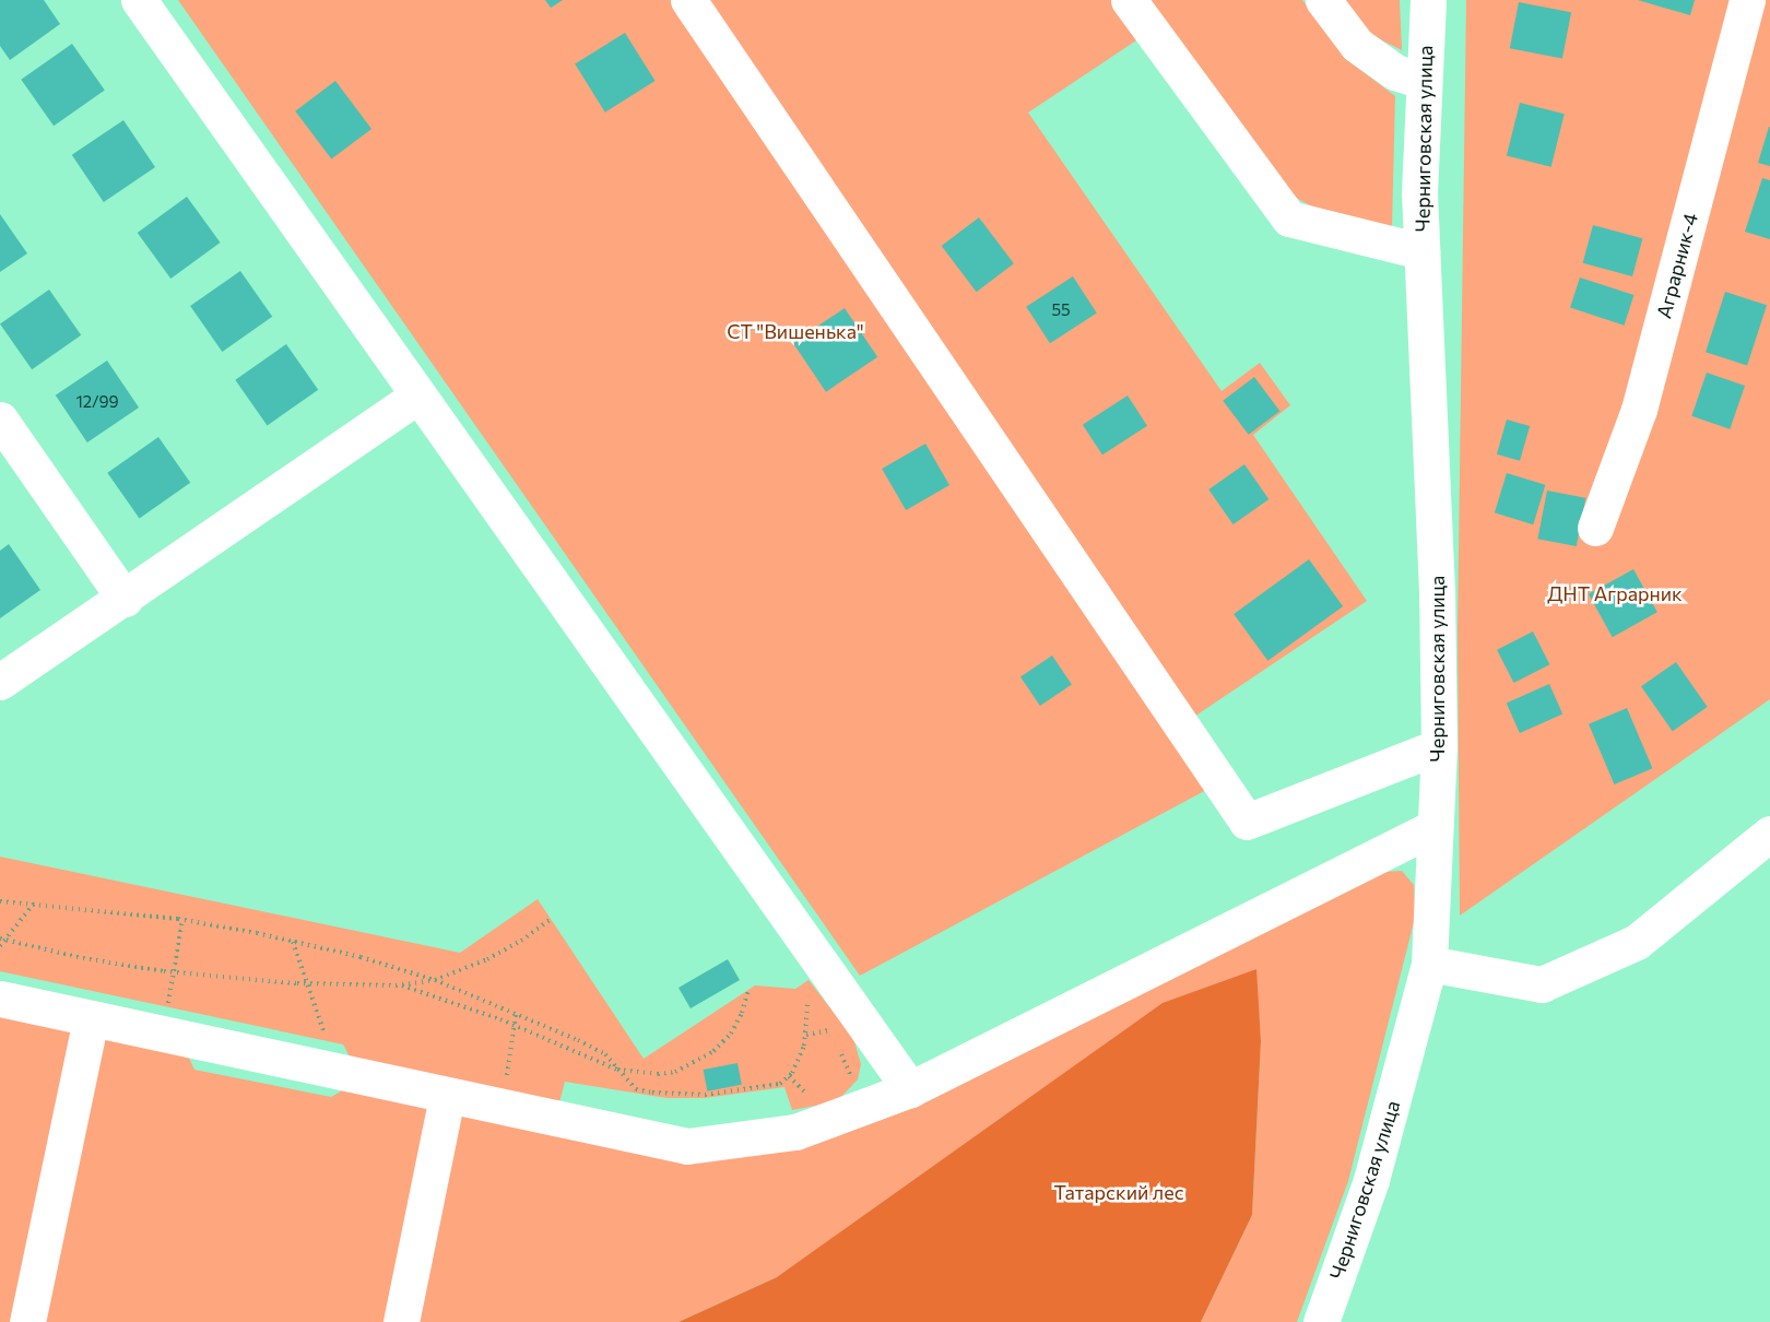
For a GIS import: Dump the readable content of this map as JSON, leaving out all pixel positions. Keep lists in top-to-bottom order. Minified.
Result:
{"streets":{"street":["Черниговская улица","Аграрник-4"]},"parks":["СТ \"Вишенька\"","ДНТ Аграрник","Татарский лес"],"house_numbers":["55","12/99"]}
